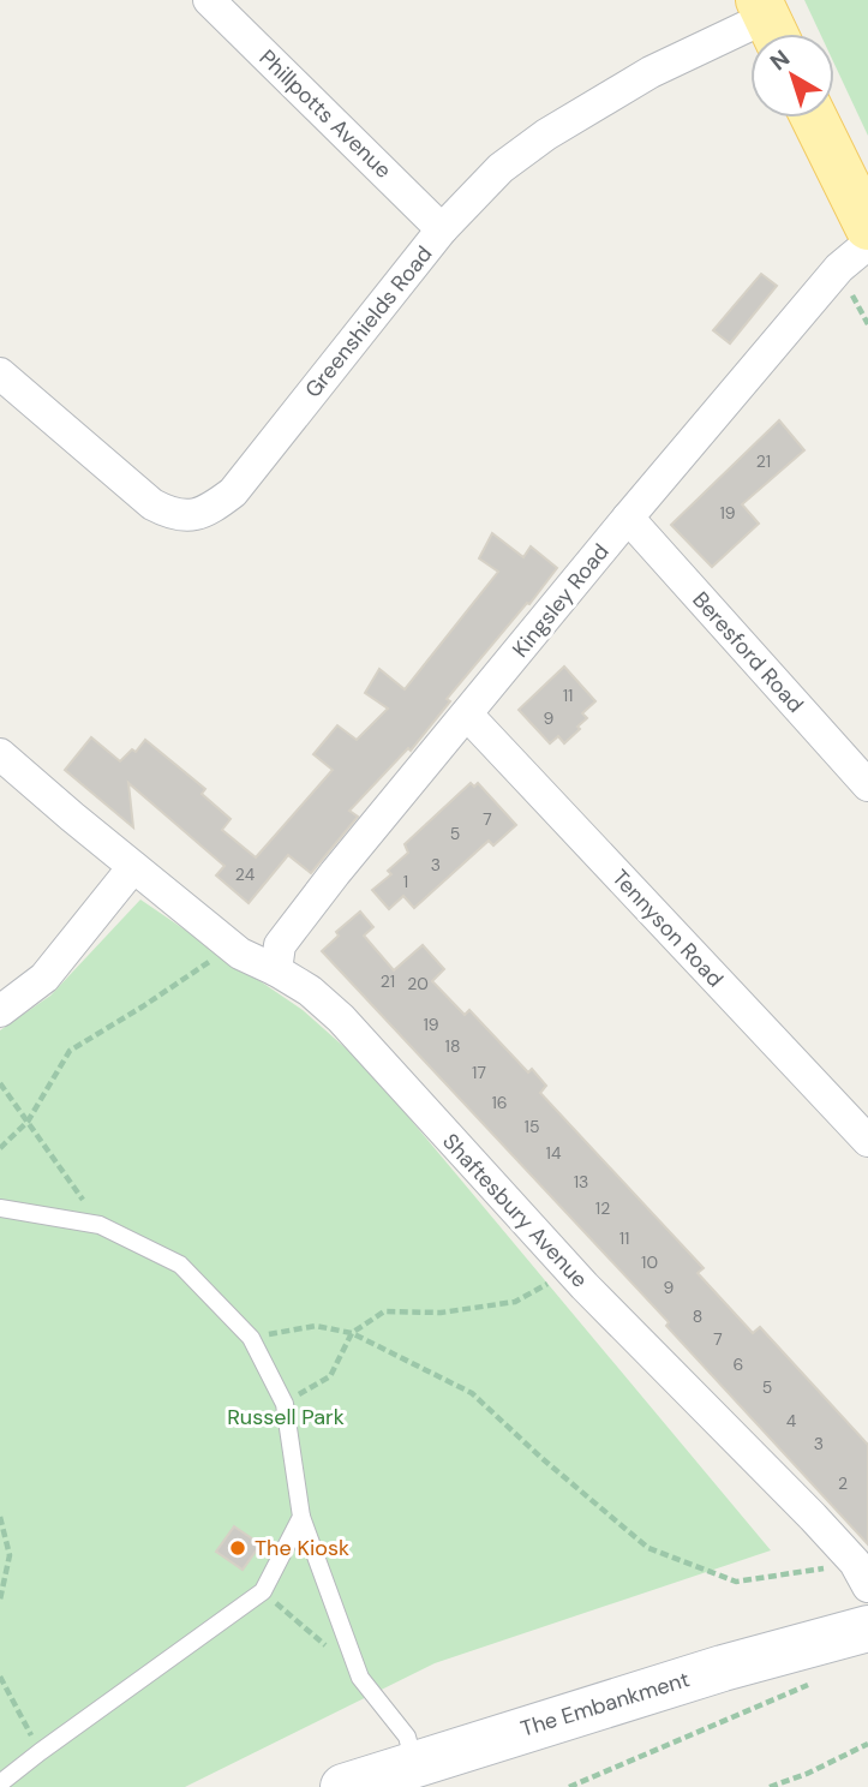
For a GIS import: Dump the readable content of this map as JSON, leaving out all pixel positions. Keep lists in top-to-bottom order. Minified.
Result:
{"streets":{"street":["Phillpotts Avenue","Greenshields Road","Kingsley Road","Beresford Road","Tennyson Road","Shaftesbury Avenue","The Embankment"]},"crossings":[["Phillpotts Avenue","Greenshields Road"],["Kingsley Road","Beresford Road"],["Kingsley Road","Tennyson Road"],["Kingsley Road","Shaftesbury Avenue"]],"parks":["Russell Park"],"places":["The Kiosk"],"house_numbers":["21","19","11","9","7","5","3","24","1","21","20","19","18","17","16","15","14","13","12","11","10","9","8","7","6","5","4","3","2"],"north":"top left"}
